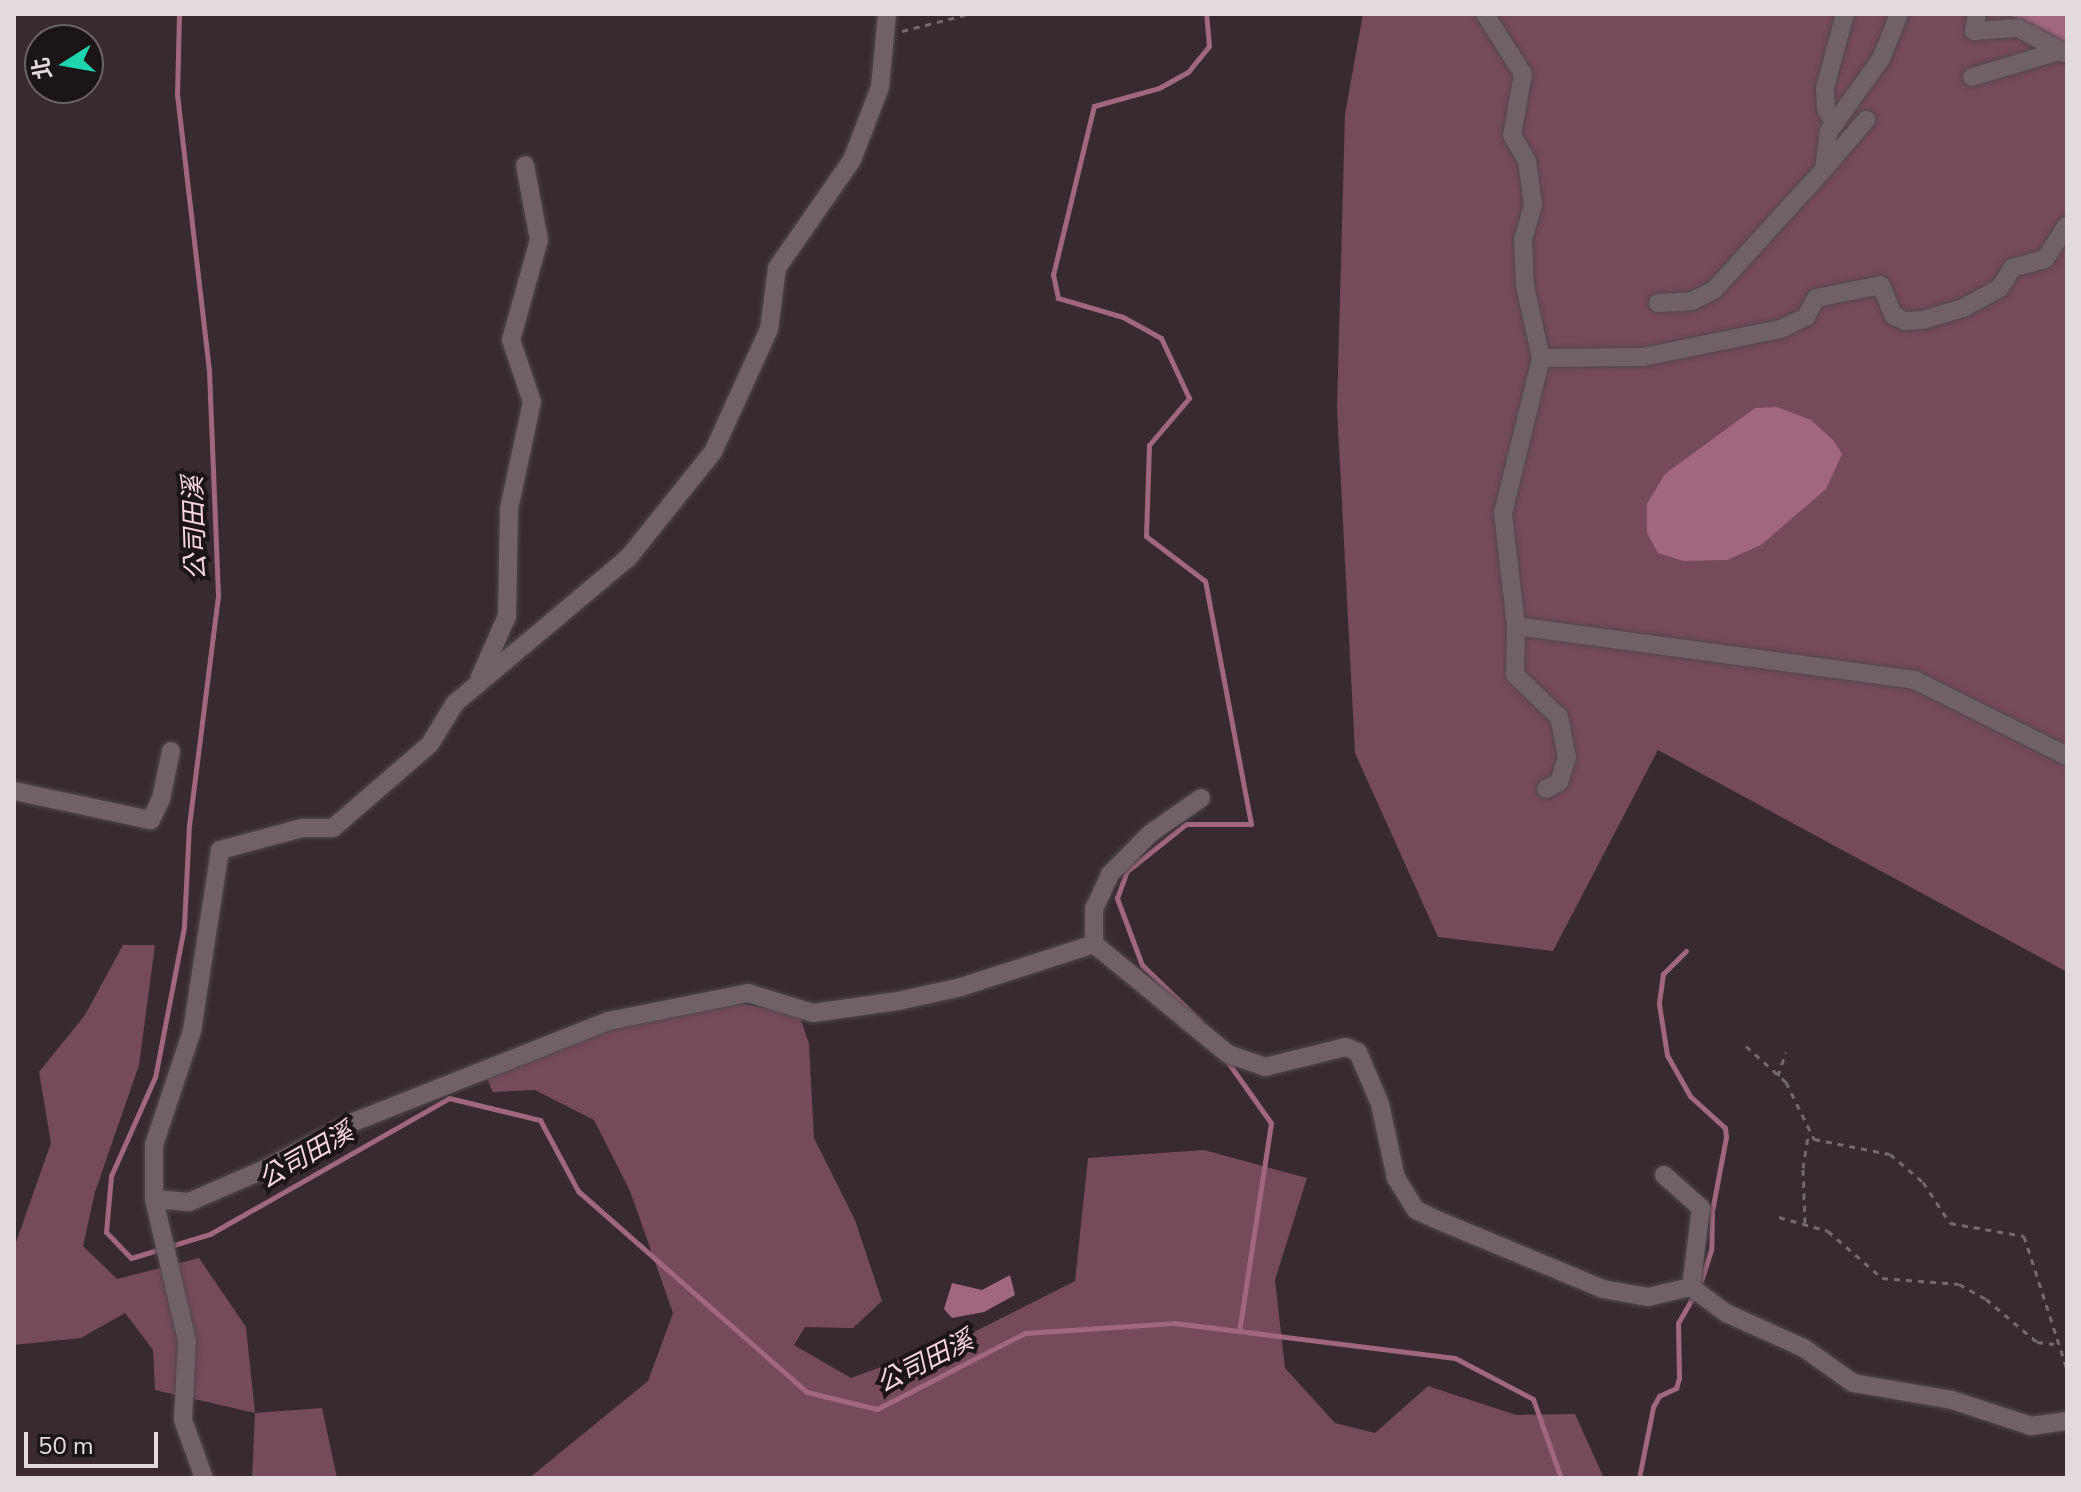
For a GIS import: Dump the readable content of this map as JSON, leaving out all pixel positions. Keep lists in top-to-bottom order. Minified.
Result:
{"water":["公司田溪"],"scale_bar":"50 m","north":"left"}
